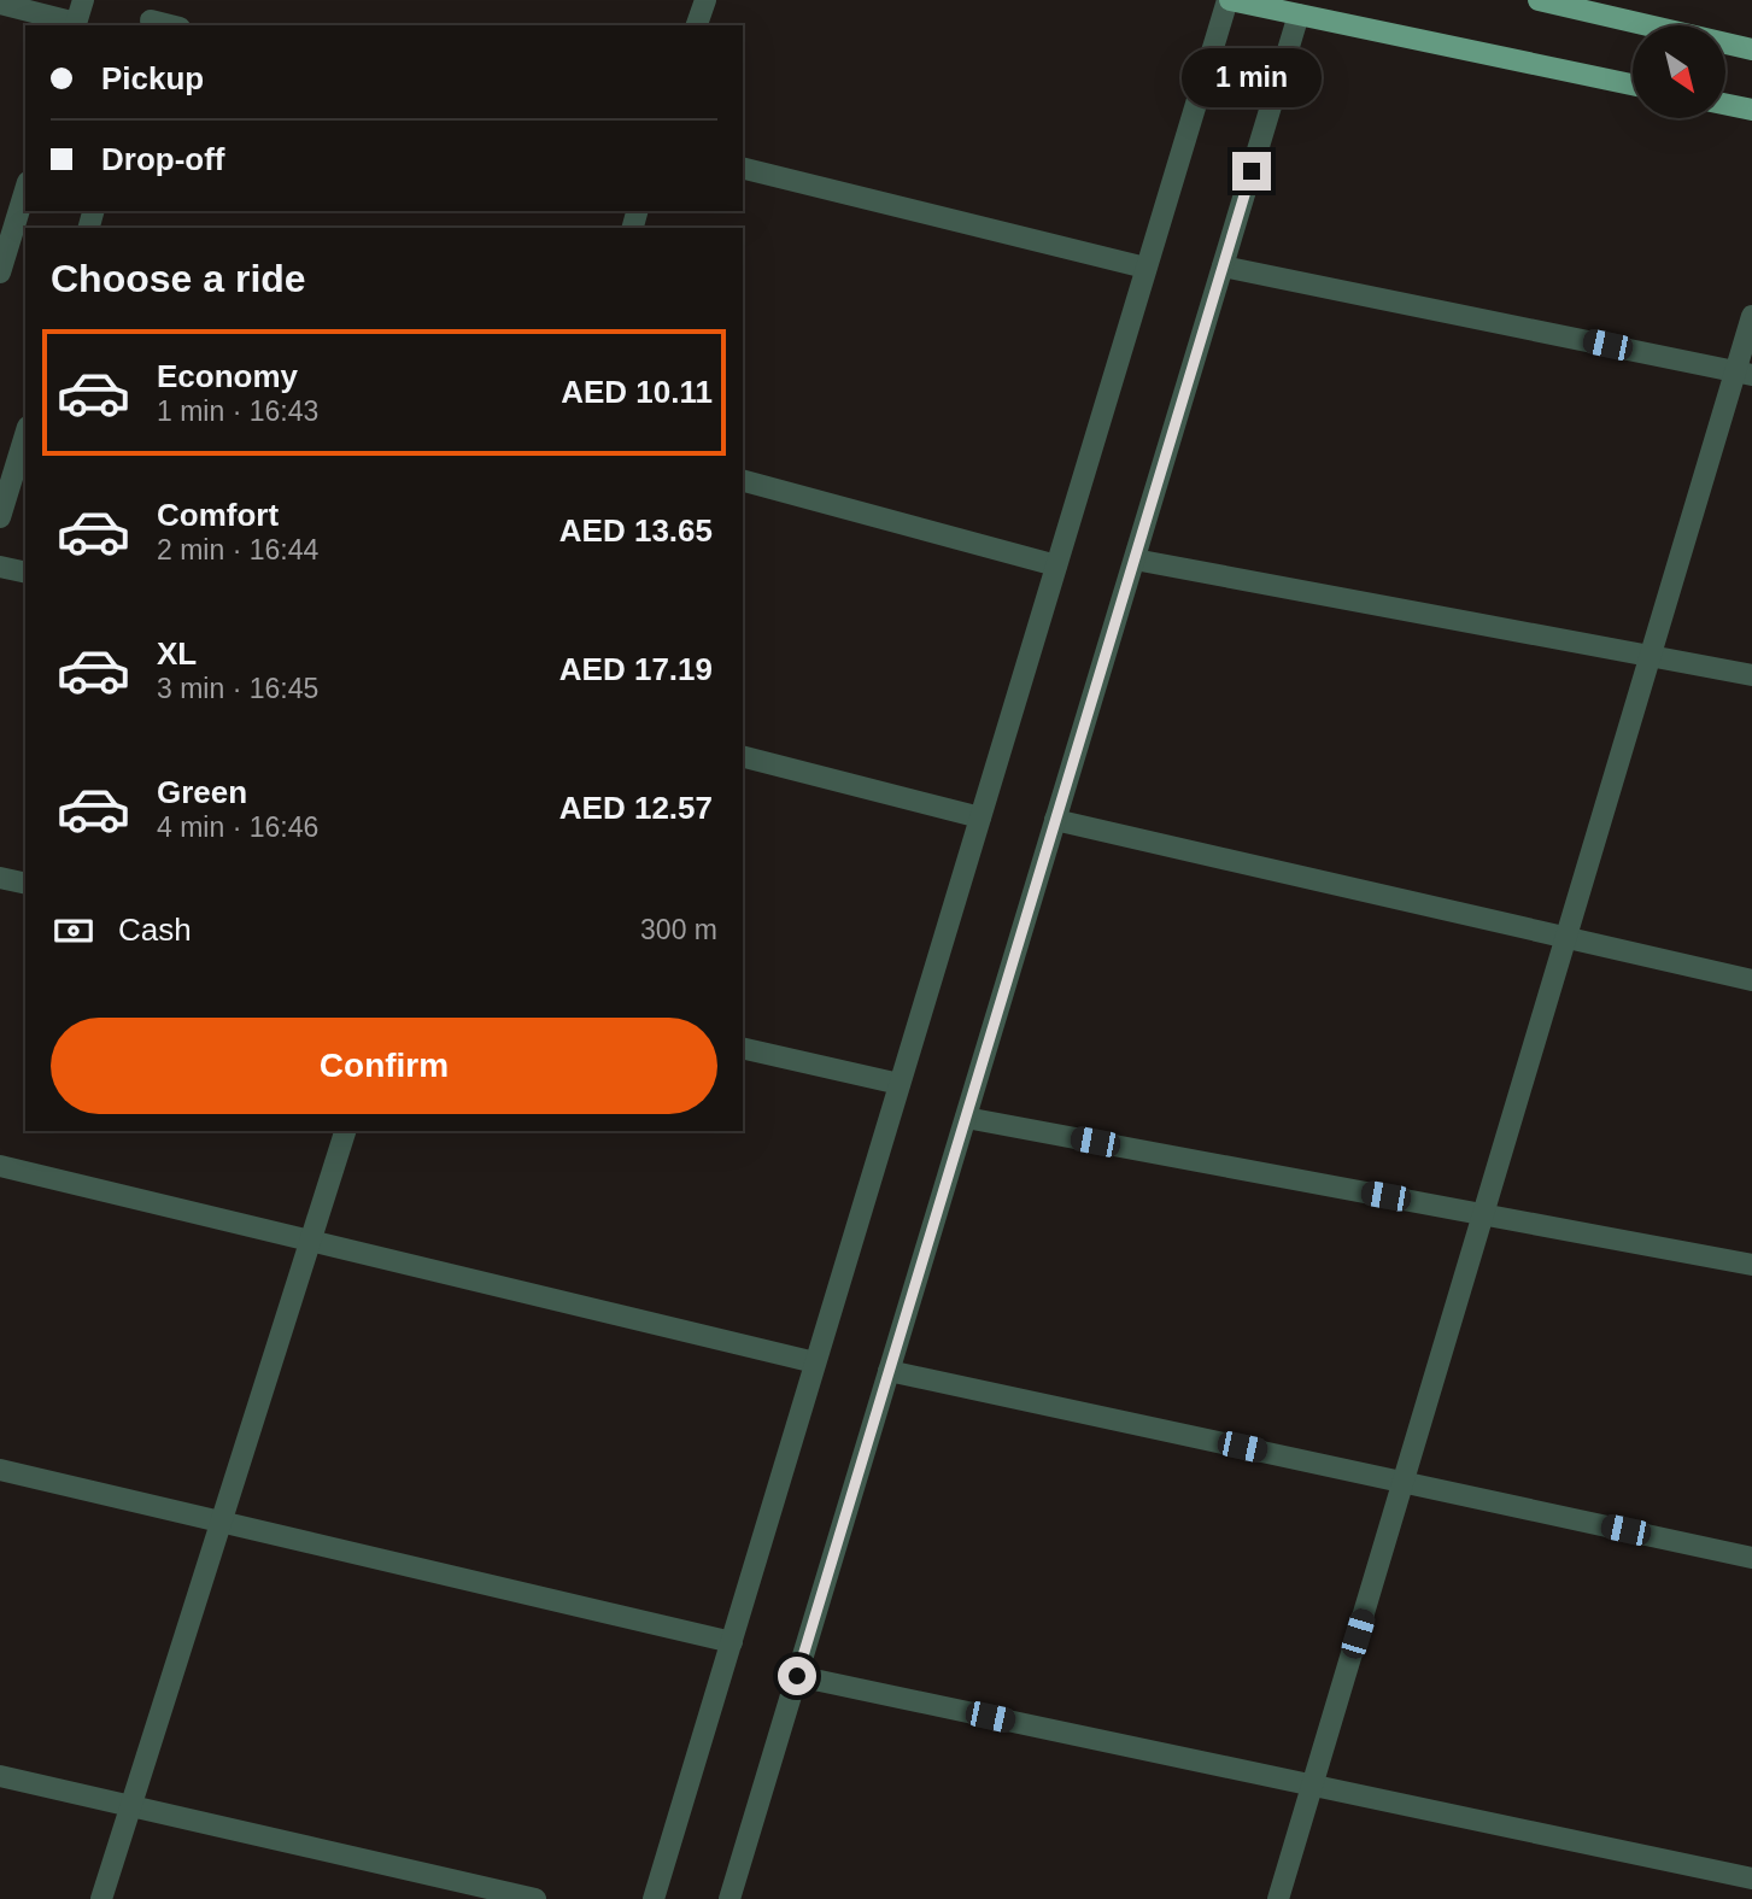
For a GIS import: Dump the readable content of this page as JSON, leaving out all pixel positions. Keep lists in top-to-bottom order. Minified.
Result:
{"north":"bottom right","page":{"banner":["Pickup","Drop-off"],"bubble":"1 min","heading":"Choose a ride","list":[{"name":"Economy","note":"1 min · 16:43","value":"AED 10.11"},{"name":"Comfort","note":"2 min · 16:44","value":"AED 13.65"},{"name":"XL","note":"3 min · 16:45","value":"AED 17.19"},{"name":"Green","note":"4 min · 16:46","value":"AED 12.57"}],"pay":["Cash","300 m"],"buttons":"Confirm"}}
